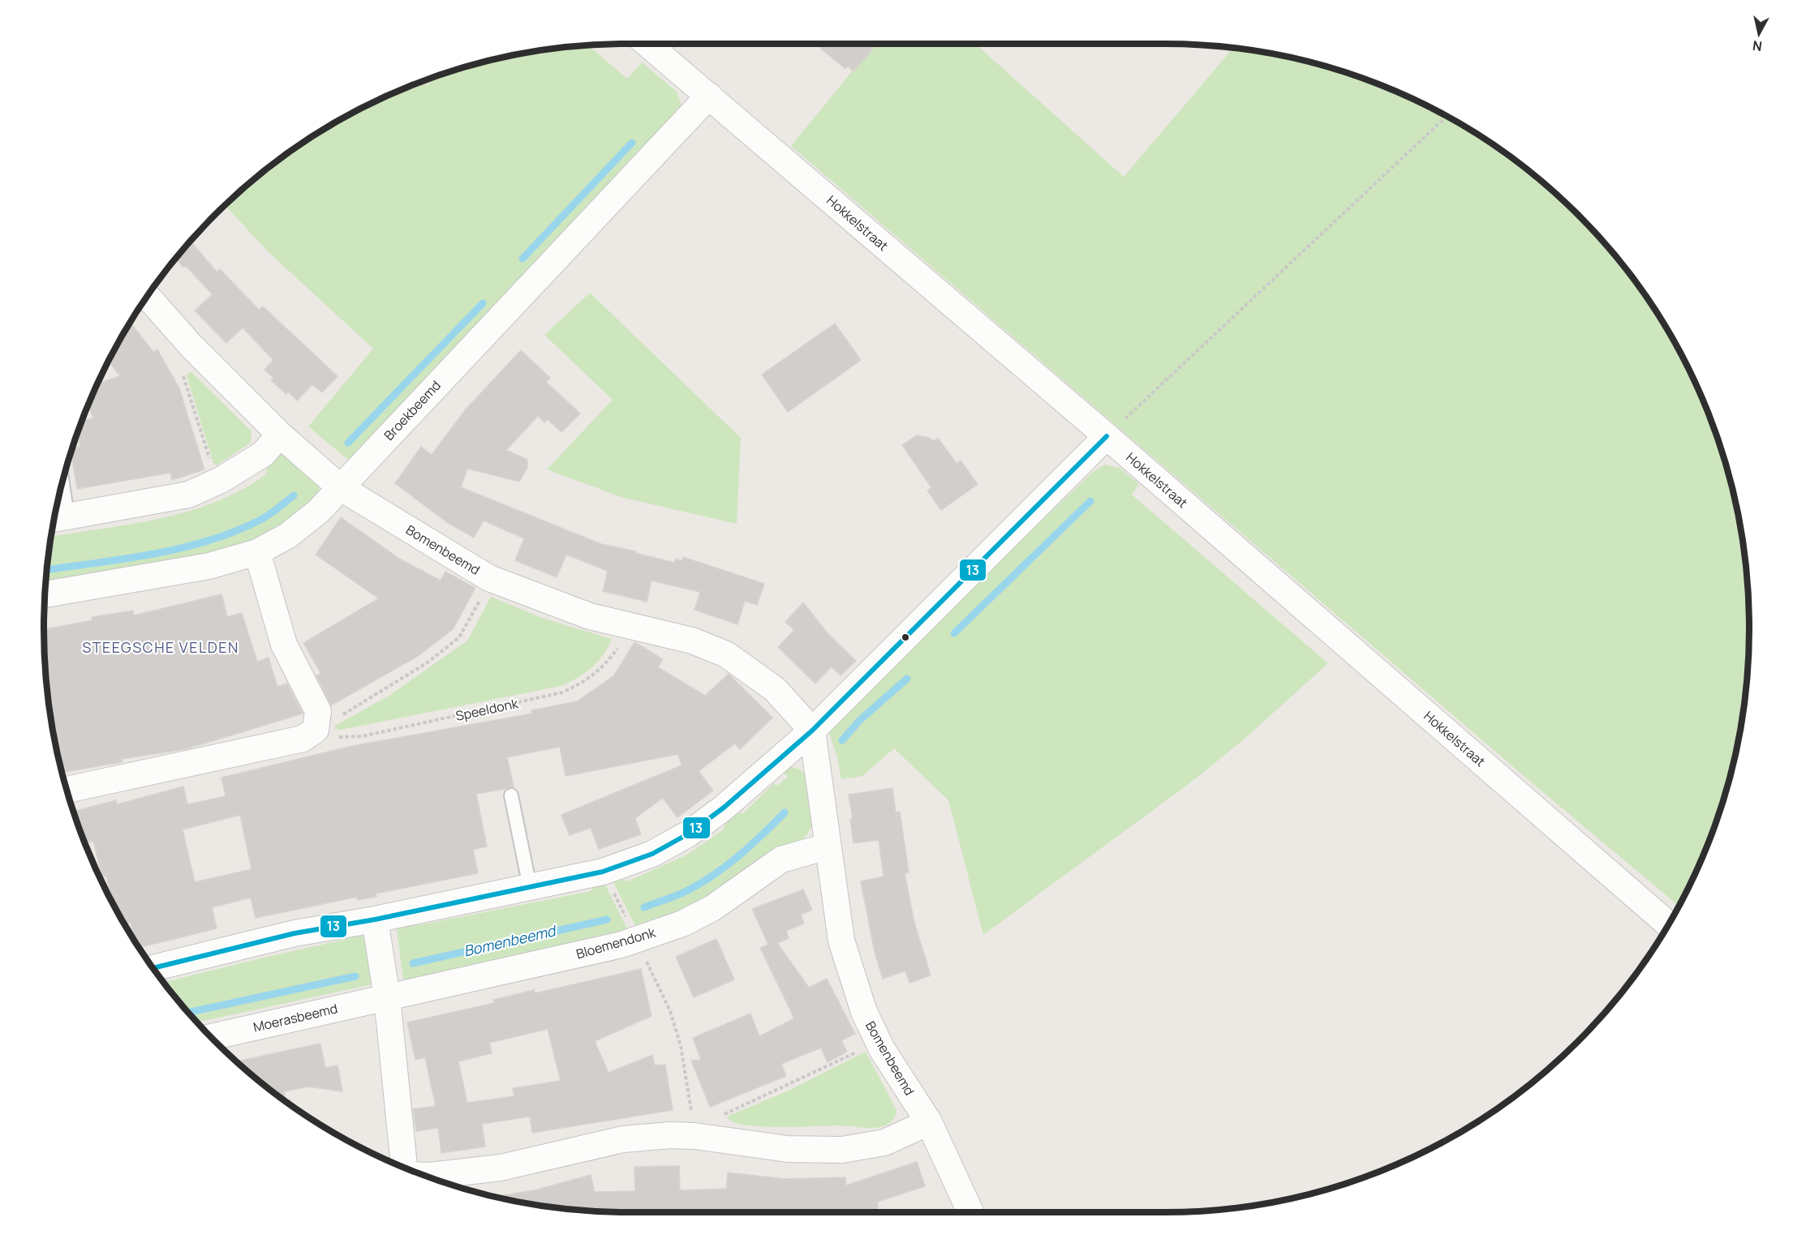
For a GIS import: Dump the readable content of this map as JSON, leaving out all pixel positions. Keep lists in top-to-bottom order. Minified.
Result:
{"streets":{"street":["Hokkelstraat","Broekbeemd","Bomenbeemd","Bloemendonk","Moerasbeemd"],"path":["Speeldonk"]},"crossings":[["Hokkelstraat","Broekbeemd"],["Broekbeemd","Bomenbeemd"],["Bomenbeemd","Speeldonk"],["Bomenbeemd","Bloemendonk"],["Bloemendonk","Moerasbeemd"]],"districts":["STEEGSCHE VELDEN"],"water":["Bomenbeemd"],"lines":["transit line 13"],"north":"bottom"}
